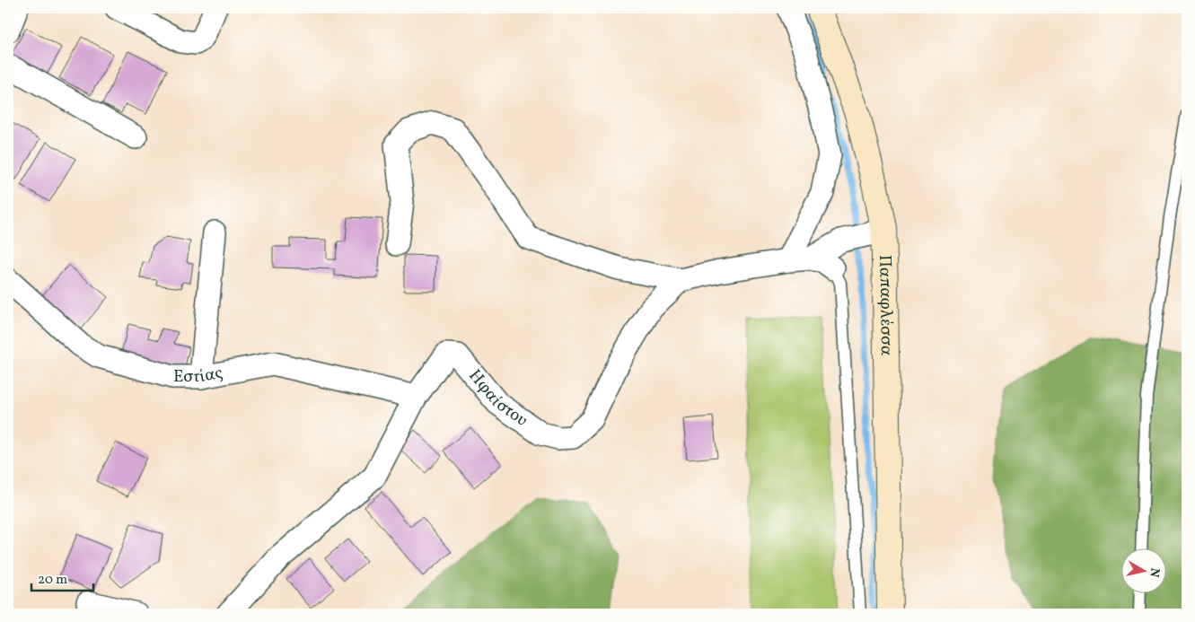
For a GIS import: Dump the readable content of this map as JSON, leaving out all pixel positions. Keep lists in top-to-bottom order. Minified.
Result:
{"streets":{"street":["Παπαφλέσσα","Εστίας","Ηφαίστου"]},"crossings":[["Εστίας","Ηφαίστου"]],"scale_bar":"20 m","north":"right"}
